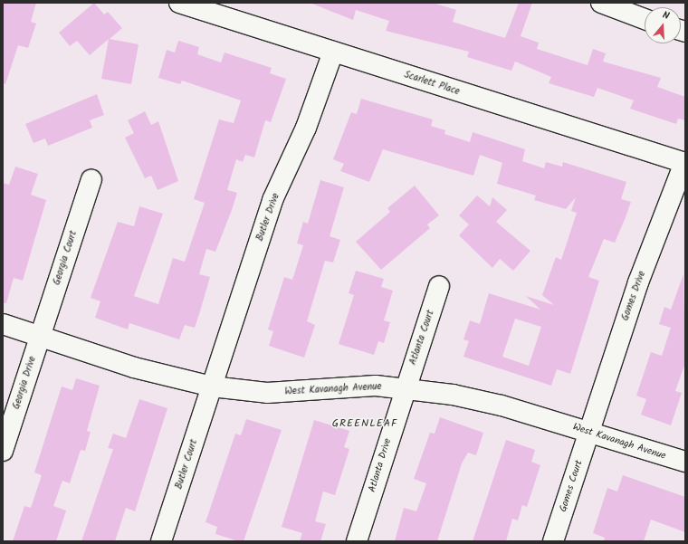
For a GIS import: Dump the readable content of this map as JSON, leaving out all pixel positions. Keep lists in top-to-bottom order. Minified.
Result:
{"streets":{"street":["Scarlett Place","Butler Drive","Georgia Court","Gomes Drive","Atlanta Court","Georgia Drive","West Kavanagh Avenue","Butler Court","Atlanta Drive","Gomes Court"]},"crossings":[["Scarlett Place","Butler Drive"],["Scarlett Place","Gomes Drive"],["Butler Drive","West Kavanagh Avenue"],["Butler Drive","Butler Court"],["Georgia Court","Georgia Drive"],["Georgia Court","West Kavanagh Avenue"],["Gomes Drive","West Kavanagh Avenue"],["Gomes Drive","Gomes Court"],["Atlanta Court","West Kavanagh Avenue"],["Atlanta Court","Atlanta Drive"],["Georgia Drive","West Kavanagh Avenue"],["West Kavanagh Avenue","Butler Court"],["West Kavanagh Avenue","Atlanta Drive"],["West Kavanagh Avenue","Gomes Court"]],"districts":["GREENLEAF"],"north":"top"}
